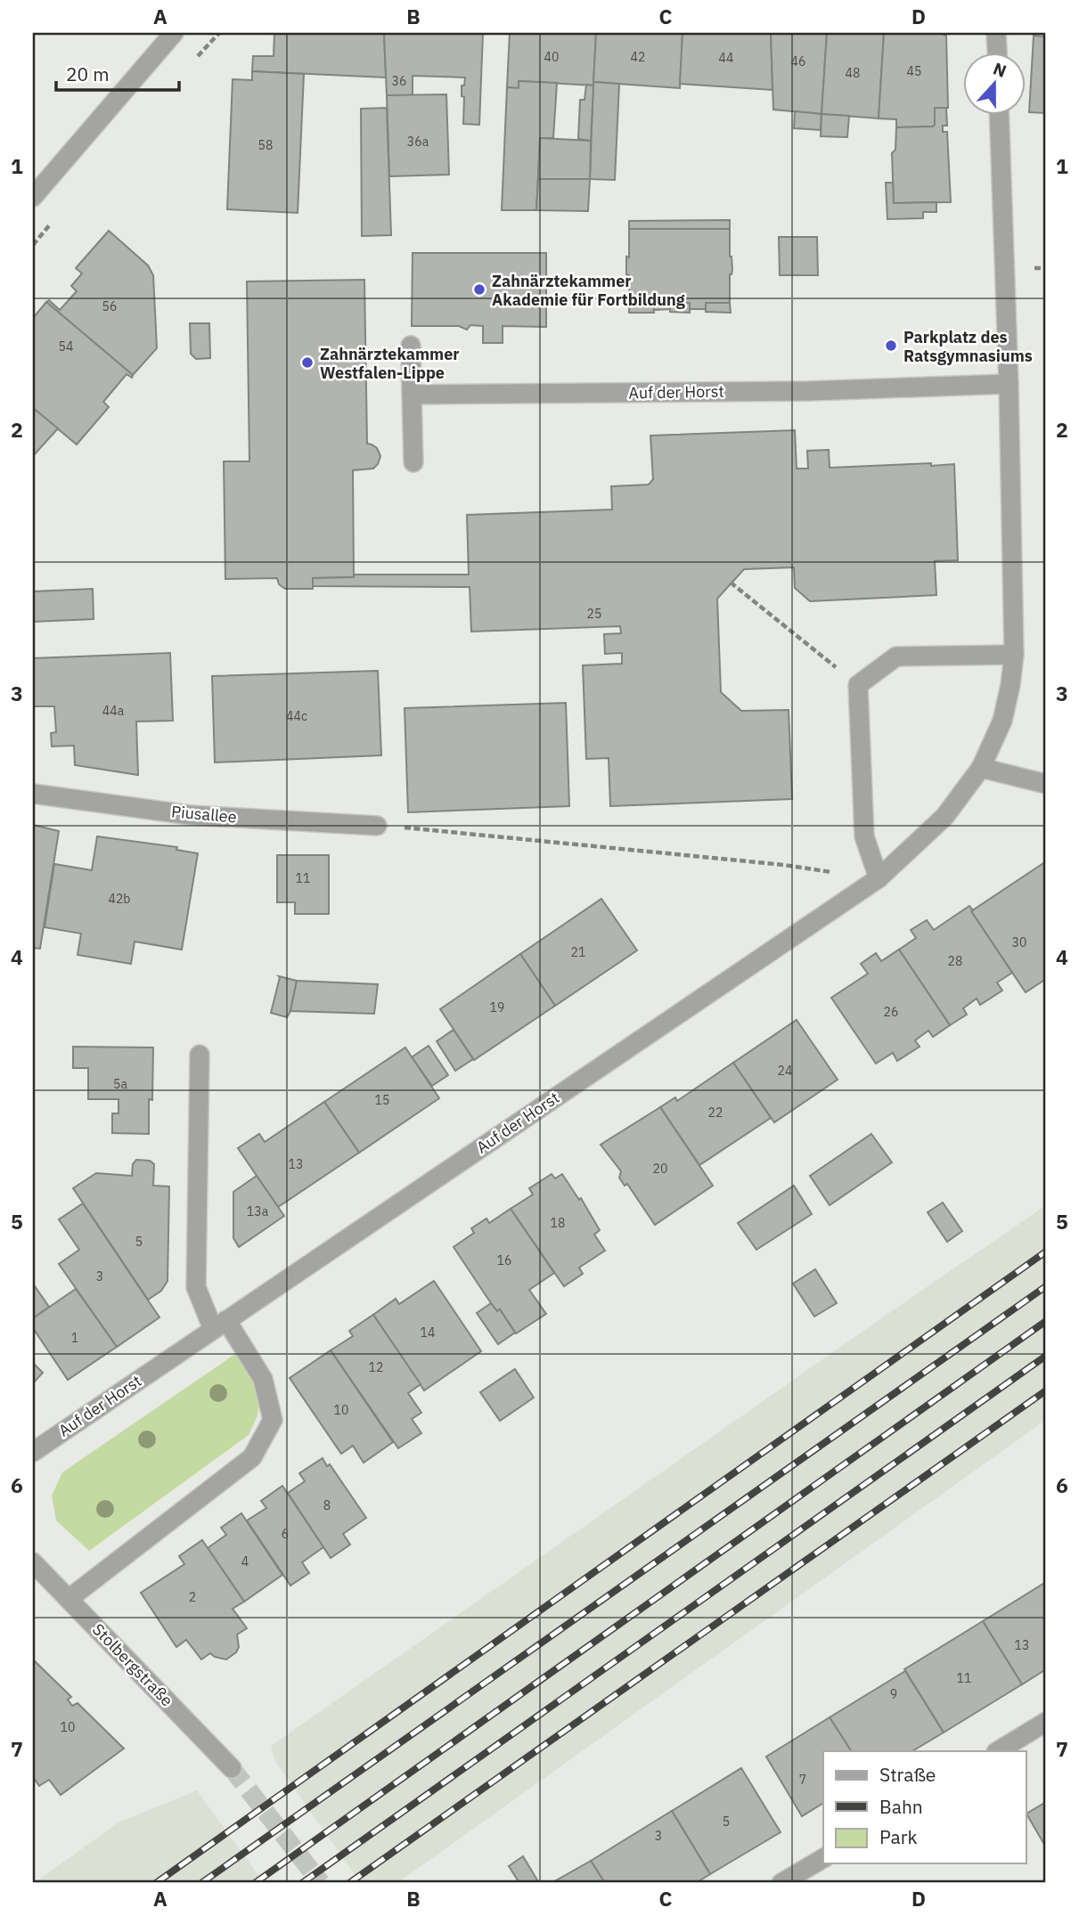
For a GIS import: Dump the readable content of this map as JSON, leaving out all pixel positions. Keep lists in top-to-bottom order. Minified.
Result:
{"streets":{"street":["Auf der Horst","Piusallee","Stolbergstraße"]},"places":["Zahnärztekammer Akademie für Fortbildung","Parkplatz des Ratsgymnasiums","Zahnärztekammer Westfalen-Lippe"],"house_numbers":["40","42","44","46","45","48","36","36a","58","56","54","25","44a","44c","11","42b","30","21","28","19","26","24","5a","15","22","13","20","13a","18","5","16","3","14","1","12","10","8","6","4","2","13","11","9","10","7","5","3"],"legend":["Straße","Bahn","Park"],"scale_bar":"20 m","north":"top","grid":{"columns":["A","B","C","D"],"rows":["1","2","3","4","5","6","7"]}}
